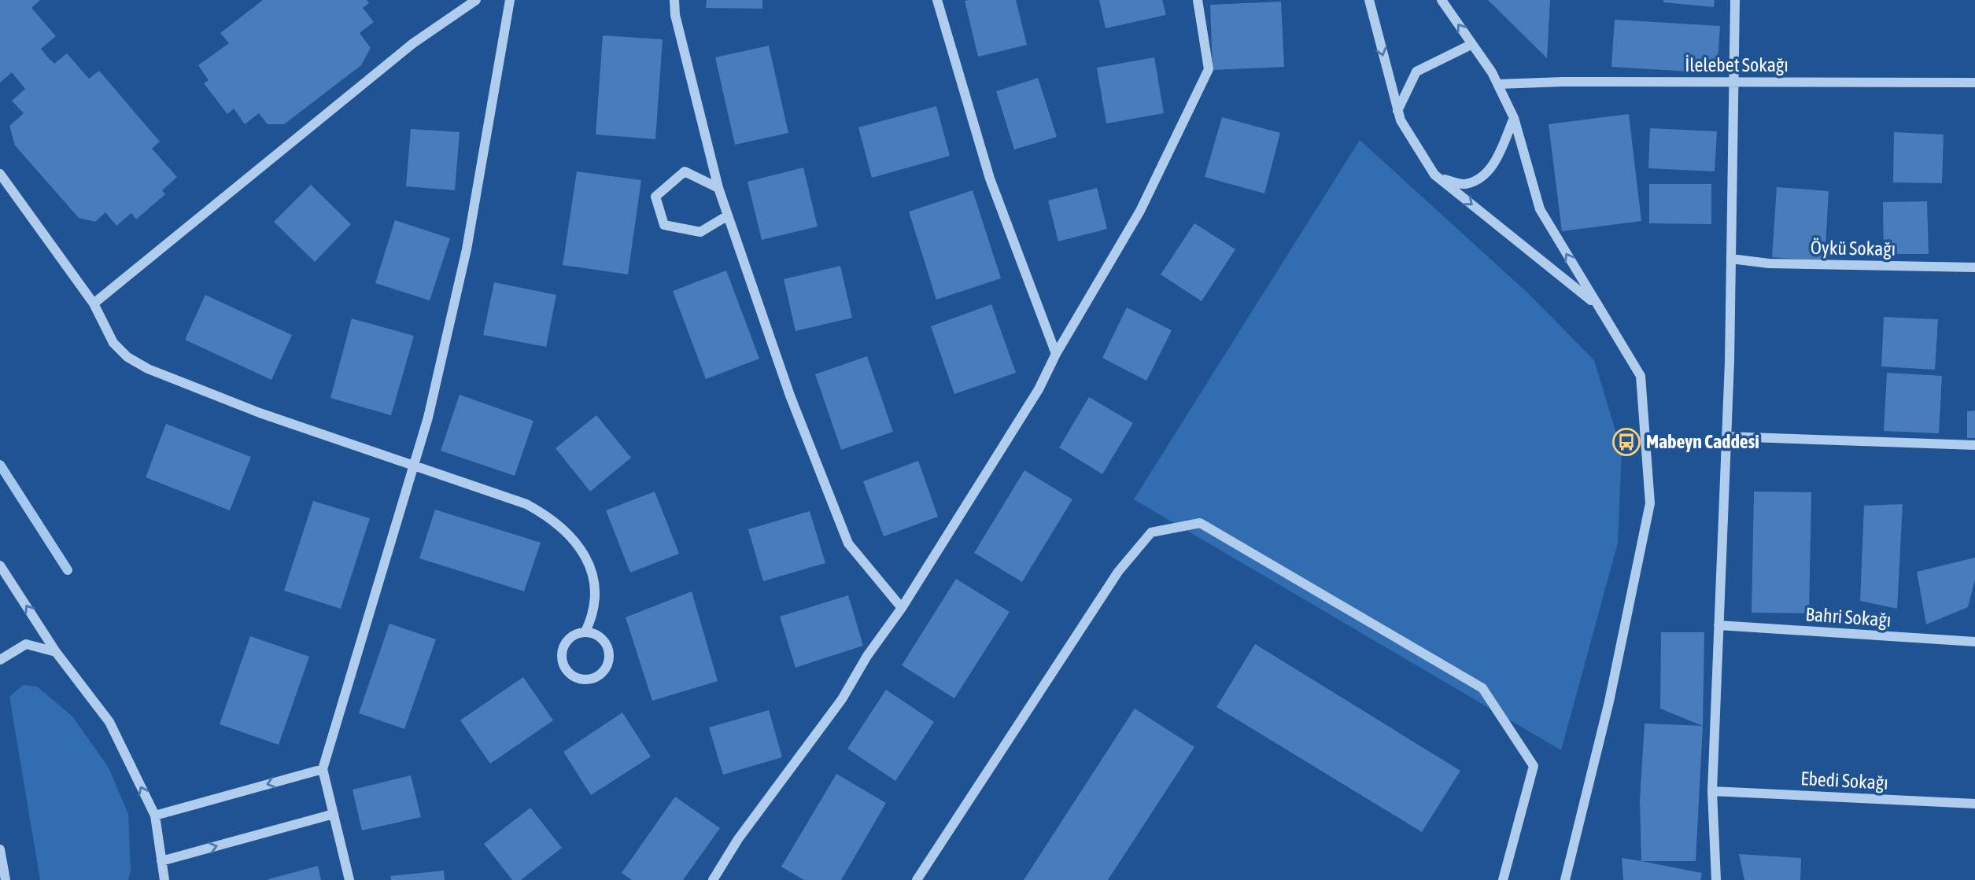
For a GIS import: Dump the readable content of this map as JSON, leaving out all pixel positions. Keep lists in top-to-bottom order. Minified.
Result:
{"streets":{"street":["İlelebet Sokağı","Öykü Sokağı","Bahri Sokağı","Ebedi Sokağı"]},"places":{"bus stop":["Mabeyn Caddesi"]}}
